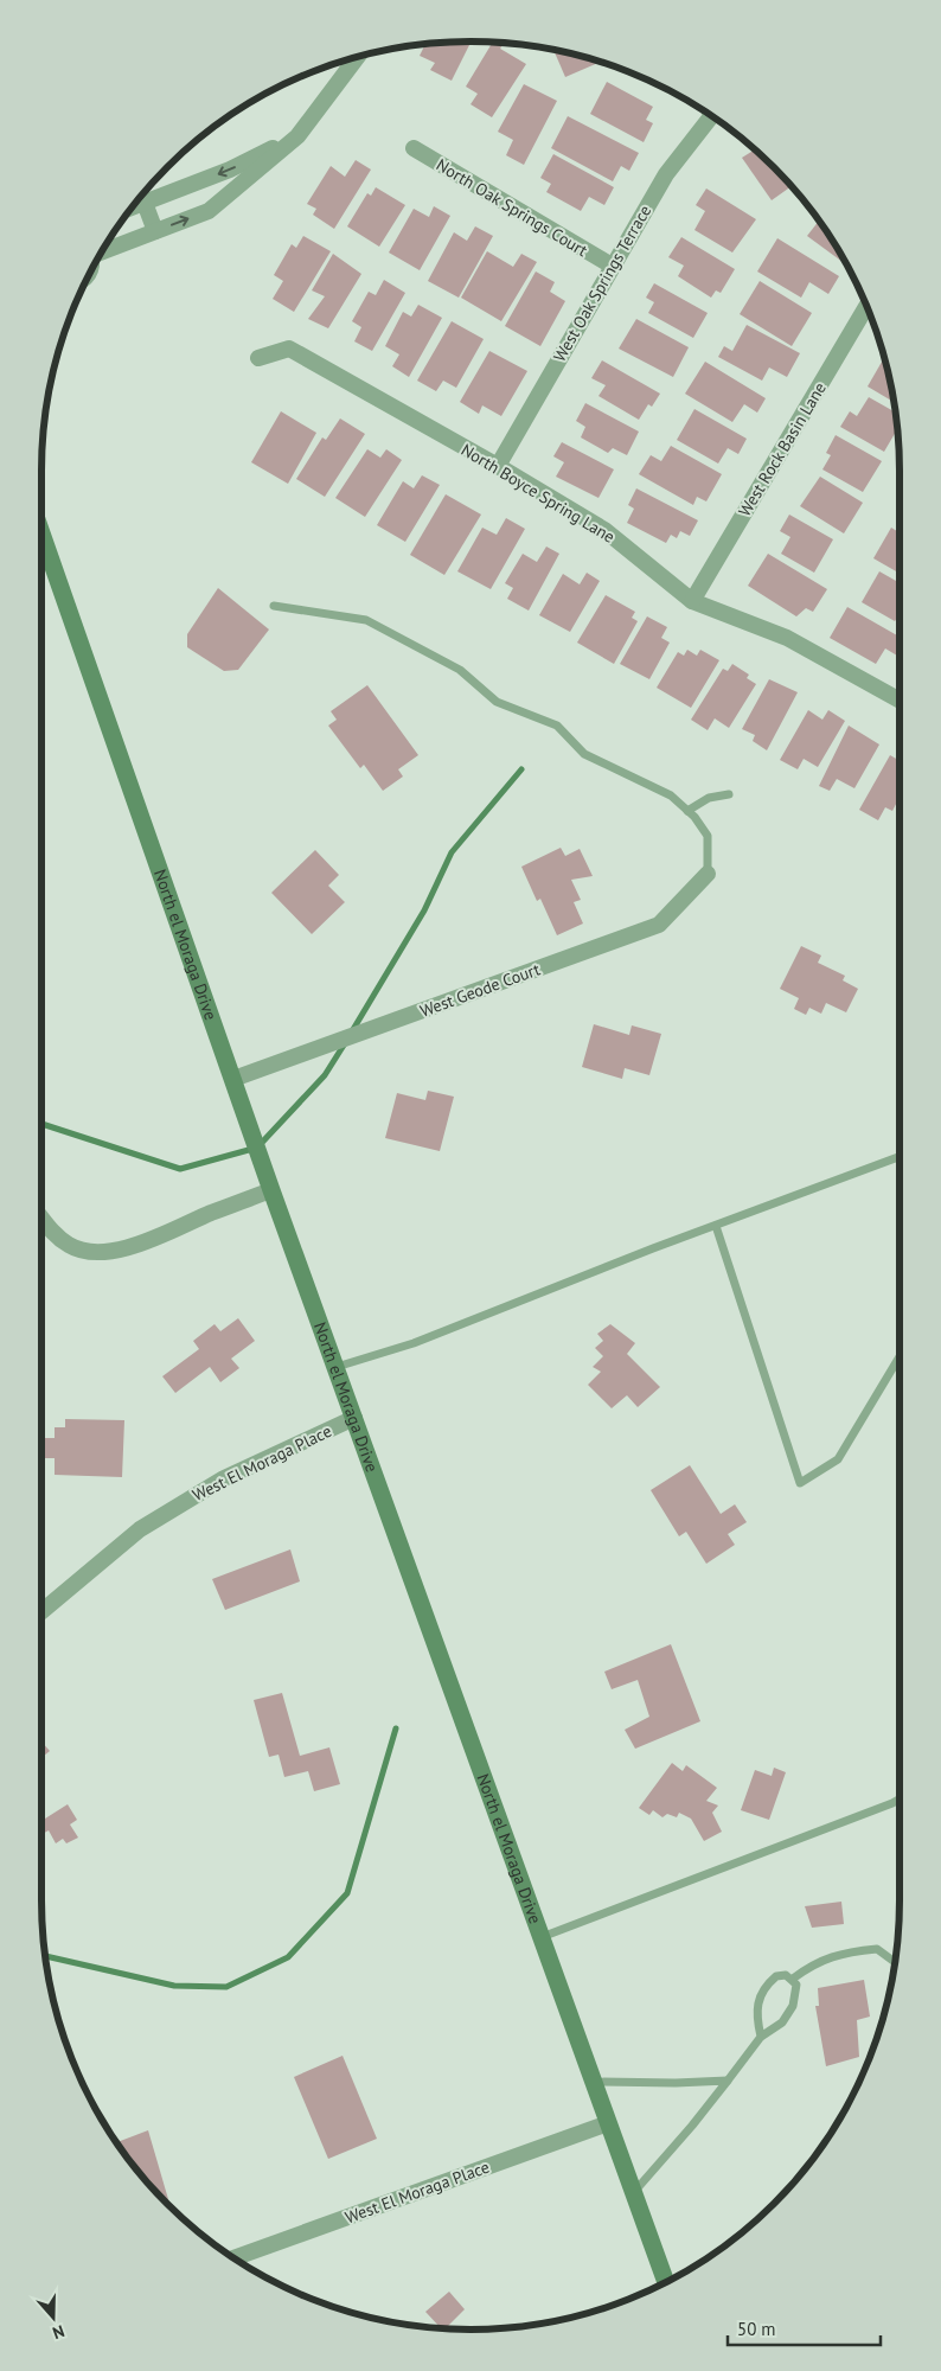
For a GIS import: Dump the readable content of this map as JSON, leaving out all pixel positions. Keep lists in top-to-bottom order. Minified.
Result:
{"streets":{"street":["North Oak Springs Court","West Oak Springs Terrace","West Rock Basin Lane","North Boyce Spring Lane","North el Moraga Drive","West Geode Court","West El Moraga Place"]},"crossings":[["North Oak Springs Court","West Oak Springs Terrace"],["West Oak Springs Terrace","North Boyce Spring Lane"],["West Rock Basin Lane","North Boyce Spring Lane"],["North el Moraga Drive","West Geode Court"],["North el Moraga Drive","West El Moraga Place"]],"scale_bar":"50 m","north":"bottom"}
